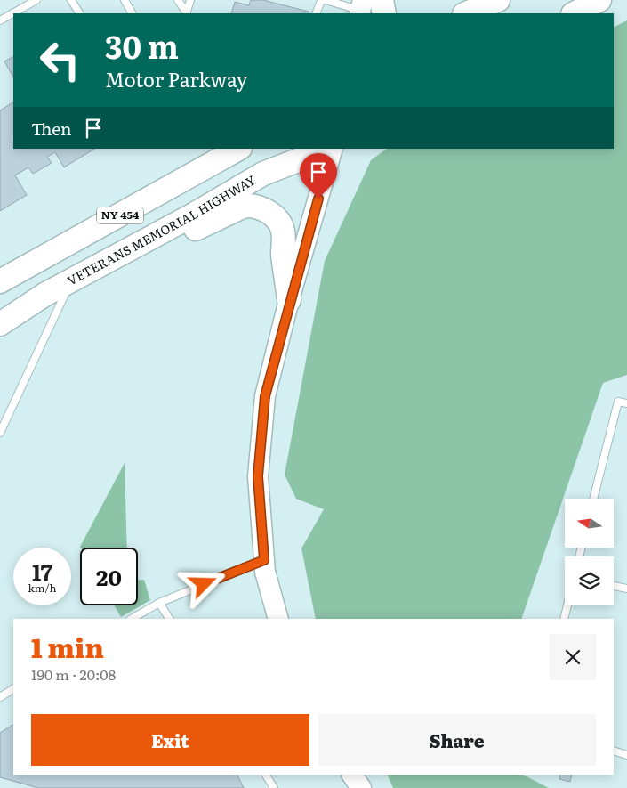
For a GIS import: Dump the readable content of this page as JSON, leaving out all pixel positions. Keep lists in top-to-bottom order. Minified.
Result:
{"streets":{"highway":["NY 454","VETERANS MEMORIAL HIGHWAY"]},"north":"left","page":{"turn":["30 m","Motor Parkway"],"then":"Then","speed":"17 km/h","limit":"20","heading":["1 min","190 m · 20:08"],"buttons":["Exit","Share"]}}
